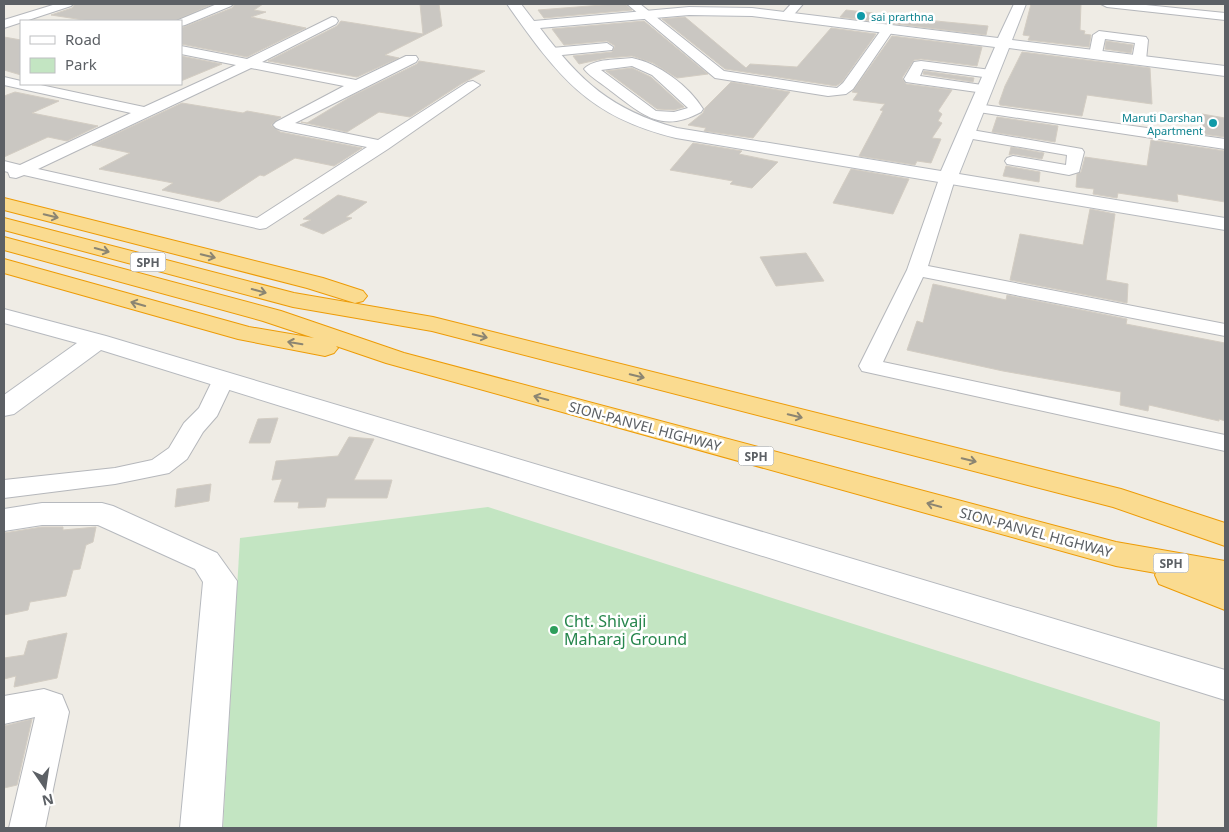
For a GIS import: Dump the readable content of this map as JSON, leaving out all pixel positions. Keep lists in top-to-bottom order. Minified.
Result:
{"streets":{"highway":["SPH","SION-PANVEL HIGHWAY"]},"places":["sai prarthna","Maruti Darshan Apartment","Cht. Shivaji Maharaj Ground"],"legend":["Road","Park"],"north":"bottom"}
